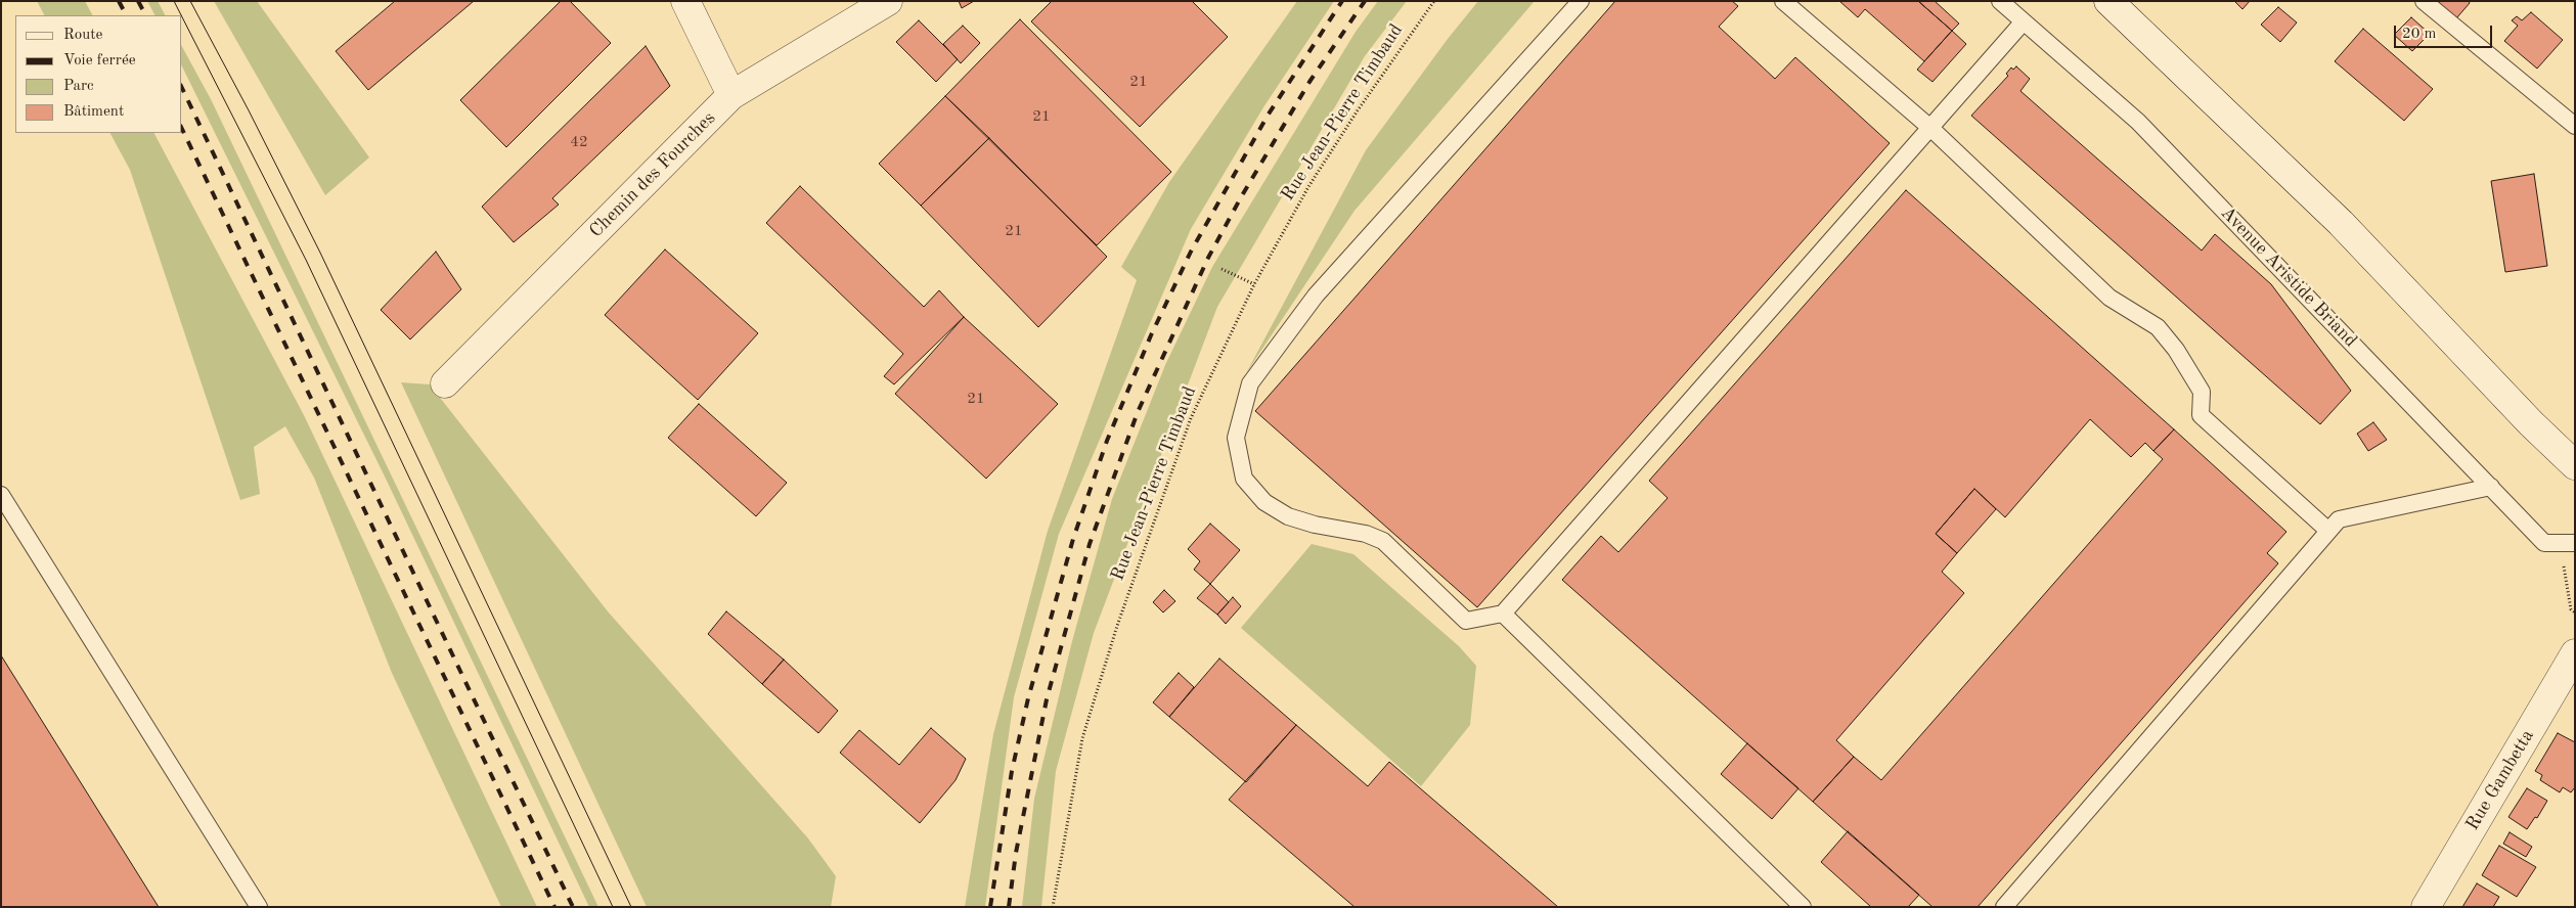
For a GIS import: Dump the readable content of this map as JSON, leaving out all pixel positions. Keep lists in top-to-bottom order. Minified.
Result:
{"streets":{"street":["Chemin des Fourches","Rue Gambetta"],"lane":["Avenue Aristide Briand"],"path":["Rue Jean-Pierre Timbaud"]},"house_numbers":["21","21","42","21","21"],"legend":["Route","Voie ferrée","Parc","Bâtiment"],"scale_bar":"20 m"}
